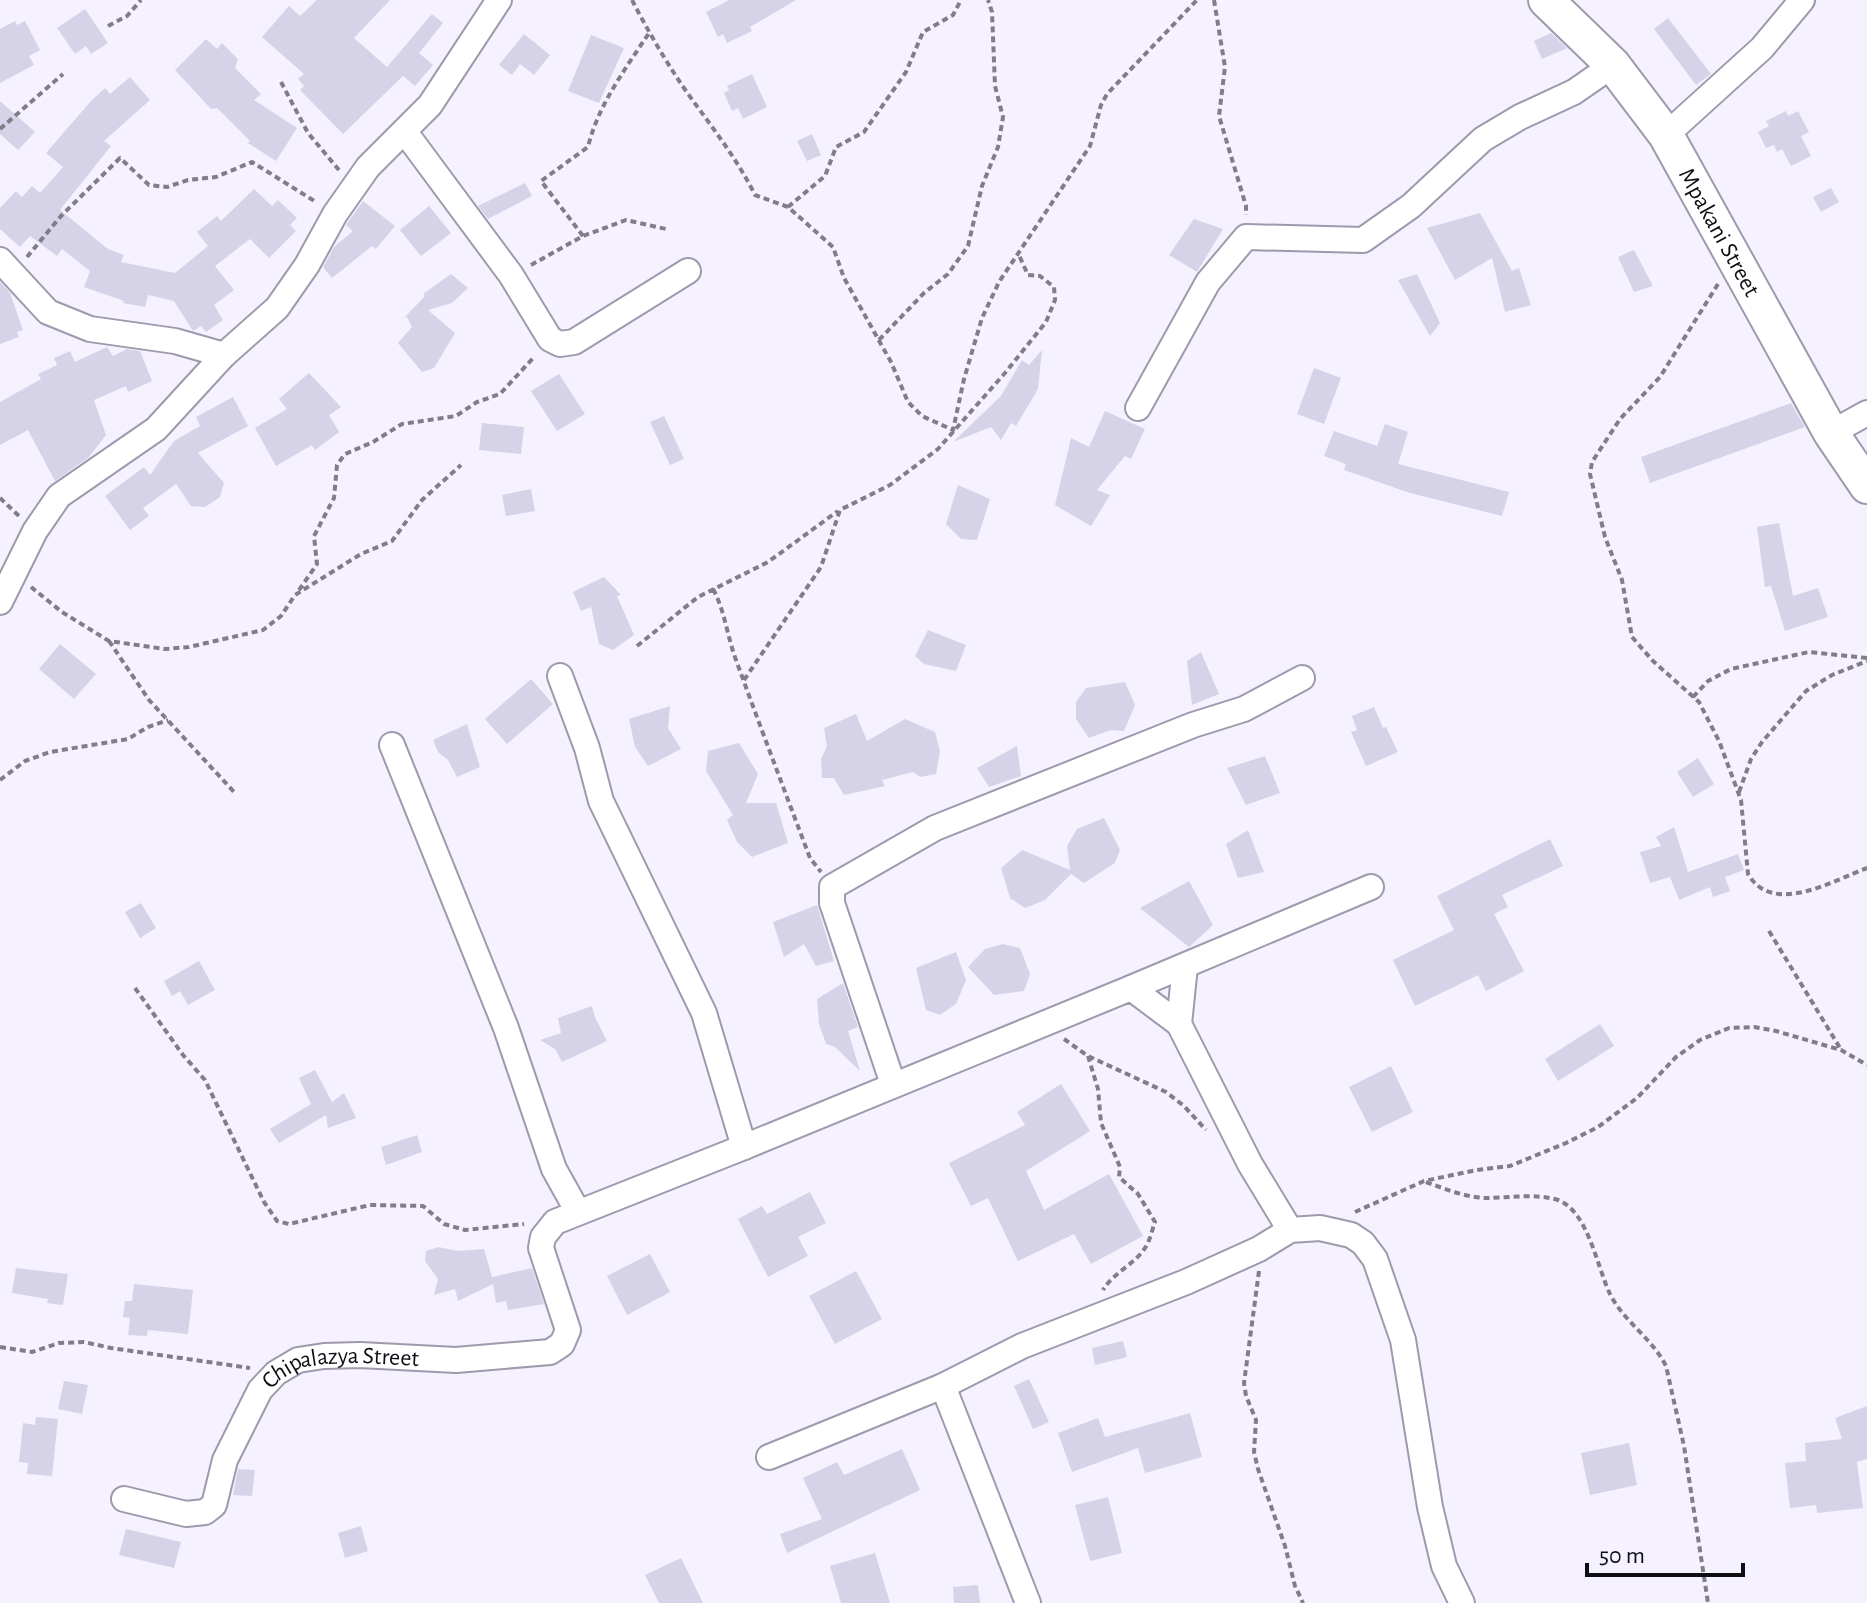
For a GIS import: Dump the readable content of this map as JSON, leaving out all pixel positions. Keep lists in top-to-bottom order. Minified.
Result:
{"streets":{"street":["Mpakani Street","Chipalazya Street"]},"scale_bar":"50 m"}
